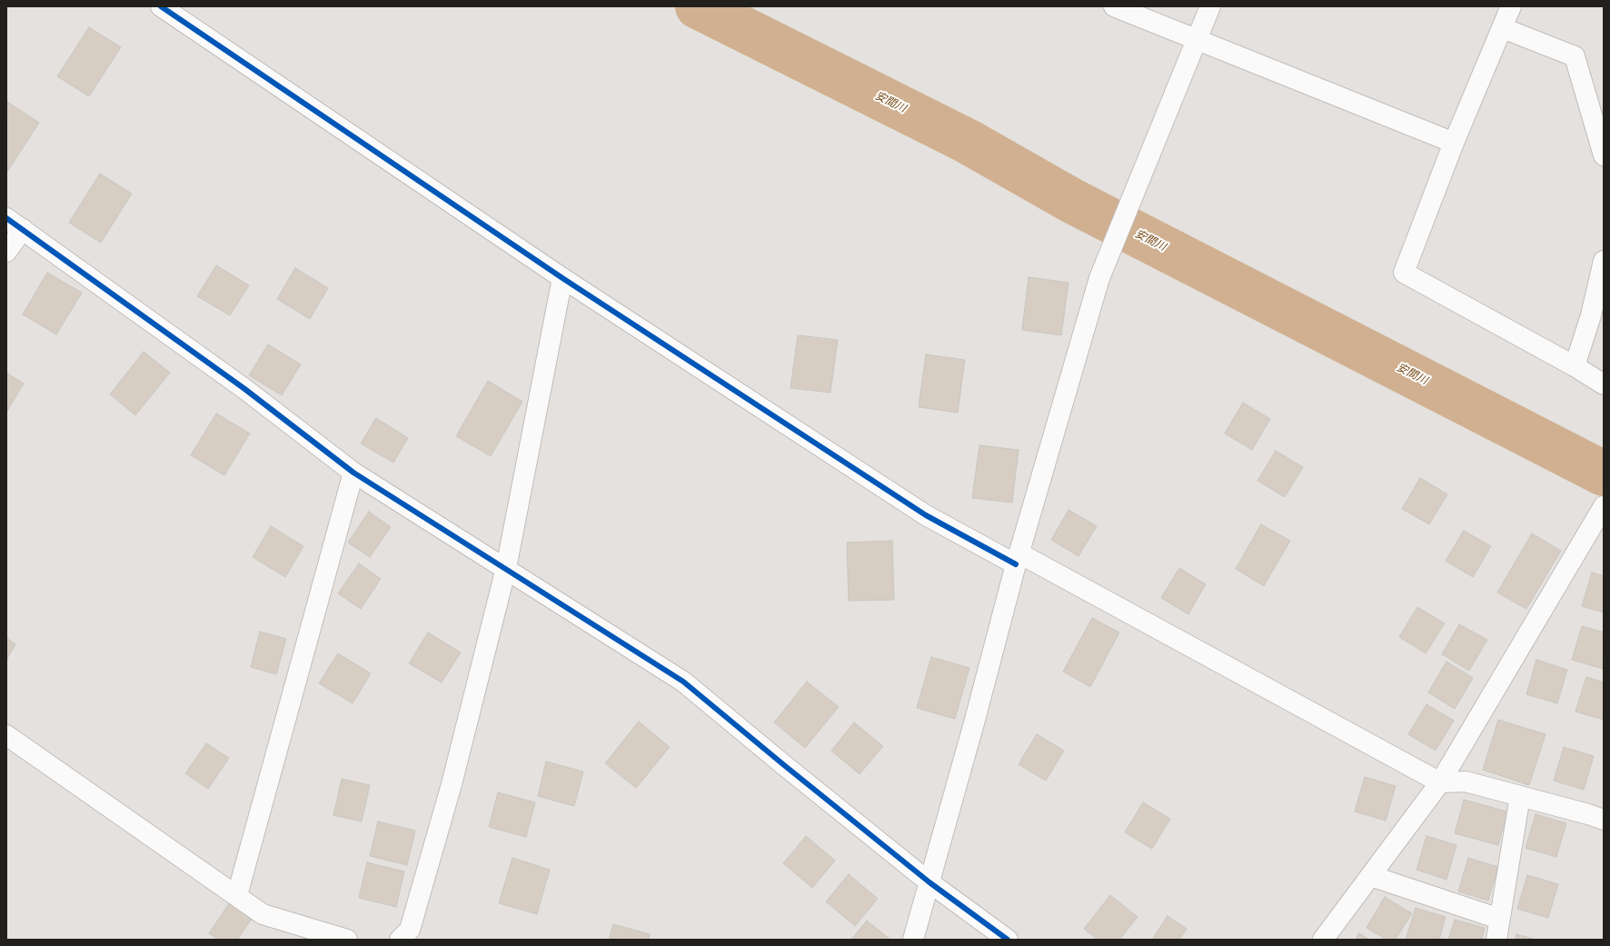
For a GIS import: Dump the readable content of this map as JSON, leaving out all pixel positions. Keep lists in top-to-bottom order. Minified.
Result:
{"water":["安間川"]}
